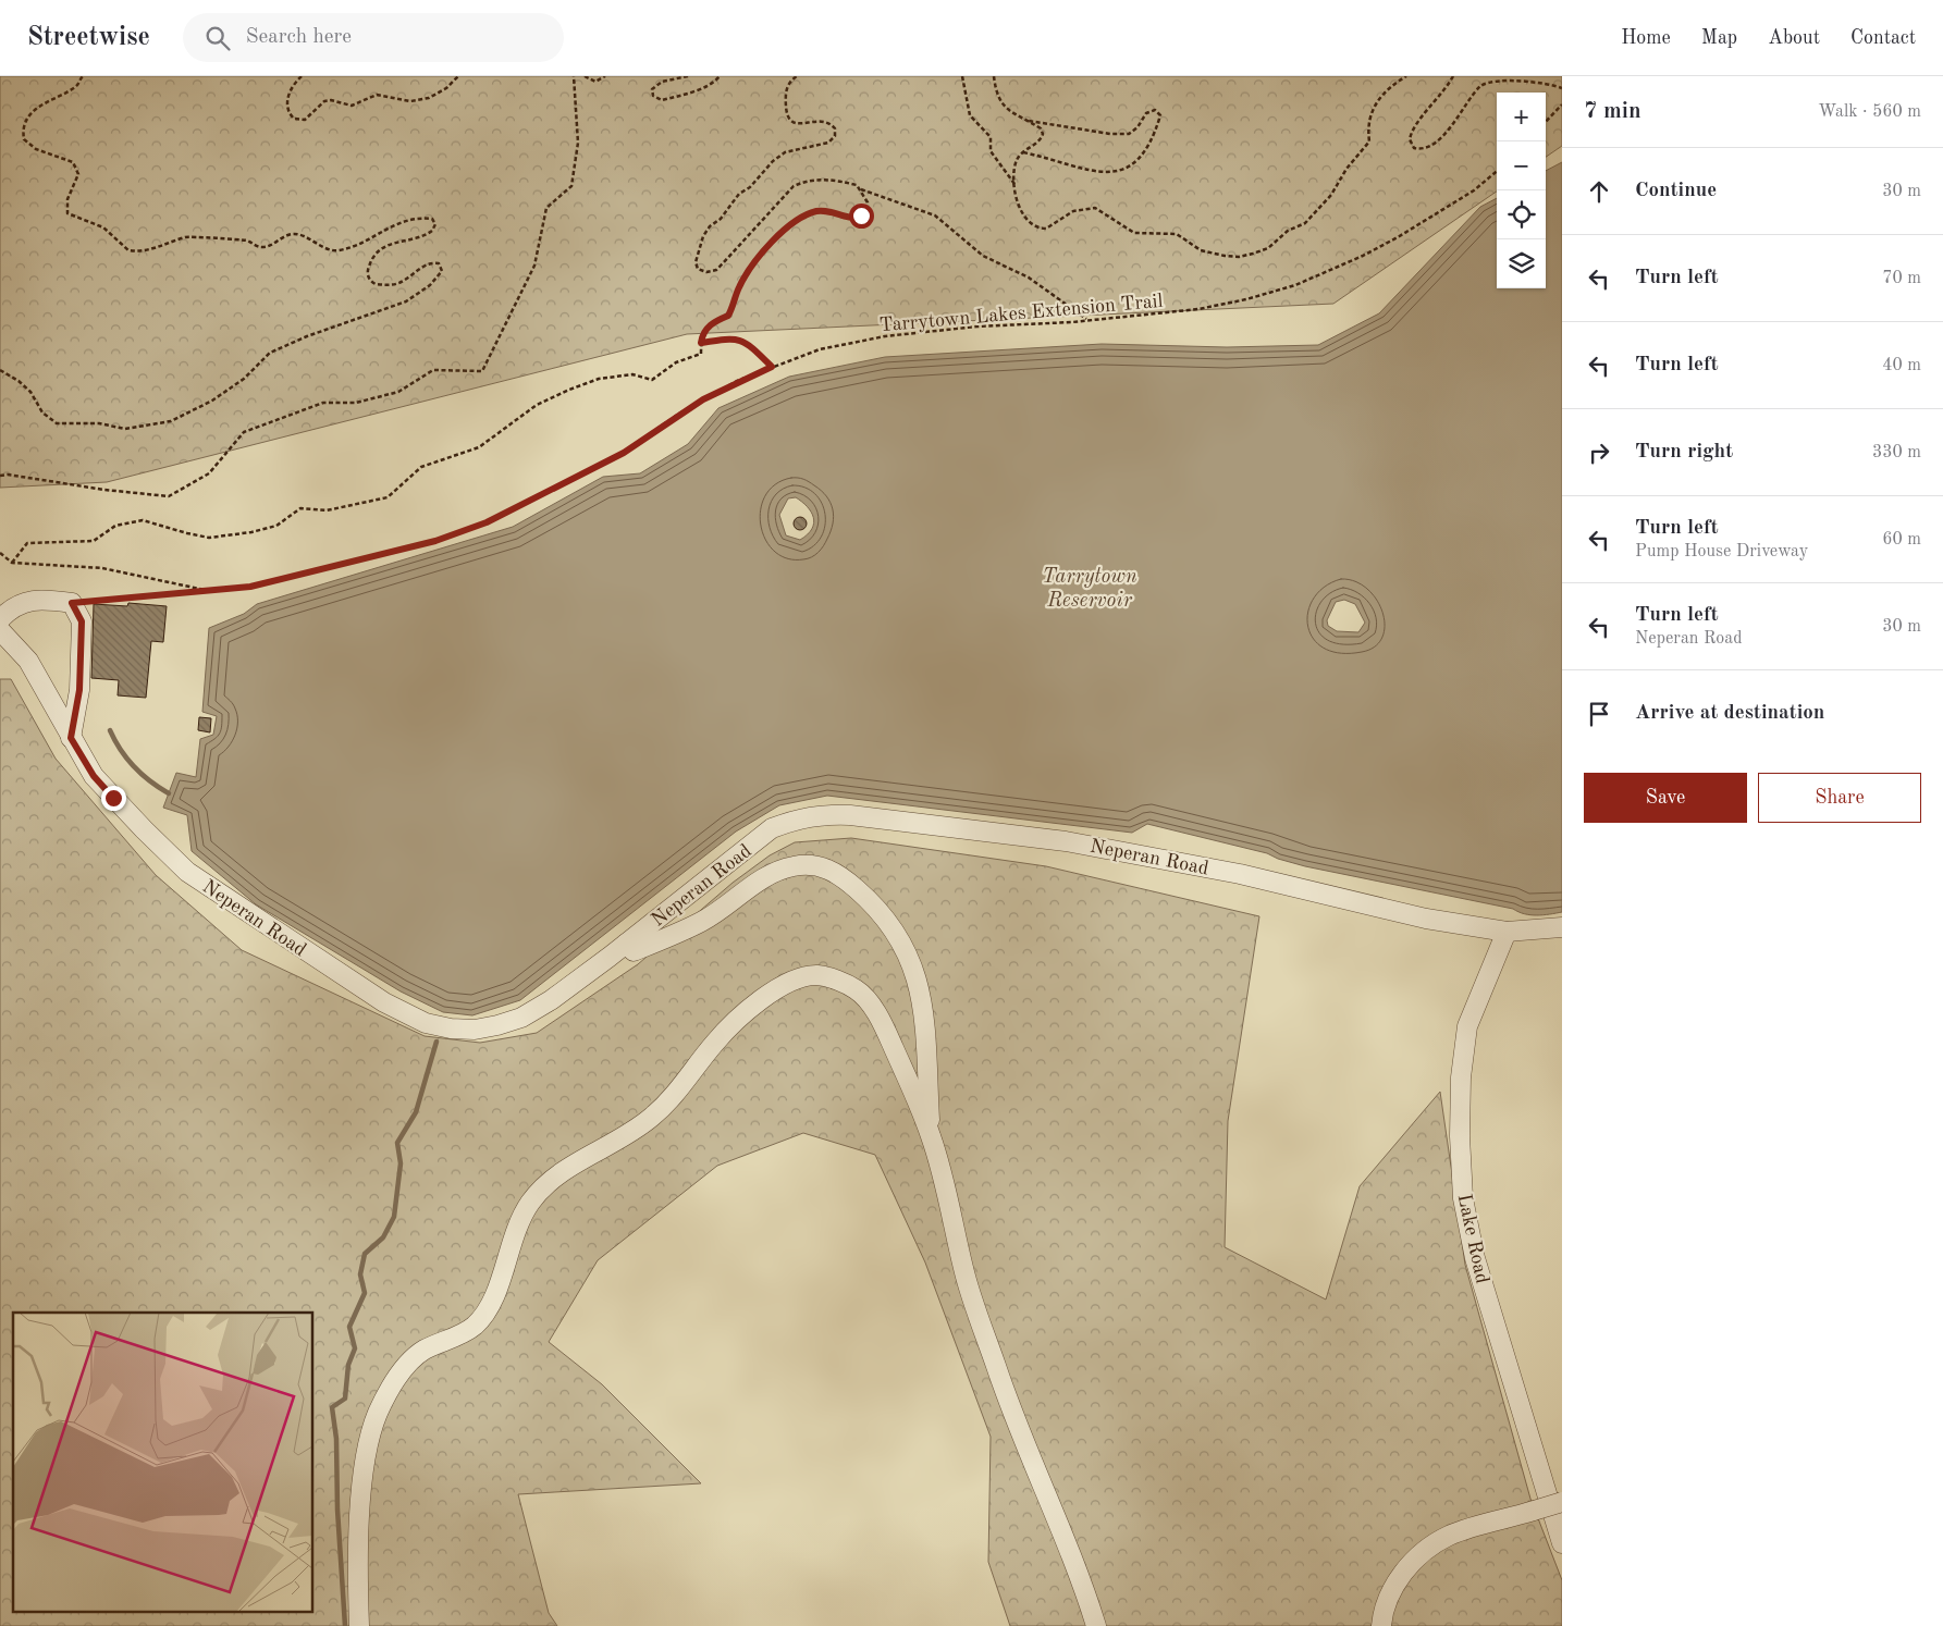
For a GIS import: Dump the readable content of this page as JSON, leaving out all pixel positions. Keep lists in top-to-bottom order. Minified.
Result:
{"streets":{"street":["Neperan Road","Lake Road"],"path":["Tarrytown Lakes Extension Trail"]},"crossings":[["Neperan Road","Lake Road"]],"water":["Tarrytown Reservoir"],"page":{"header":"Streetwise","search":"Search here","nav":["Home","Map","About","Contact"],"heading":["7 min","Walk · 560 m"],"map_buttons":["+","−"],"list":[["Continue","30 m"],["Turn left","70 m"],["Turn left","40 m"],["Turn right","330 m"],["Turn left","Pump House Driveway","60 m"],["Turn left","Neperan Road","30 m"],"Arrive at destination"],"buttons":["Save","Share"]}}
